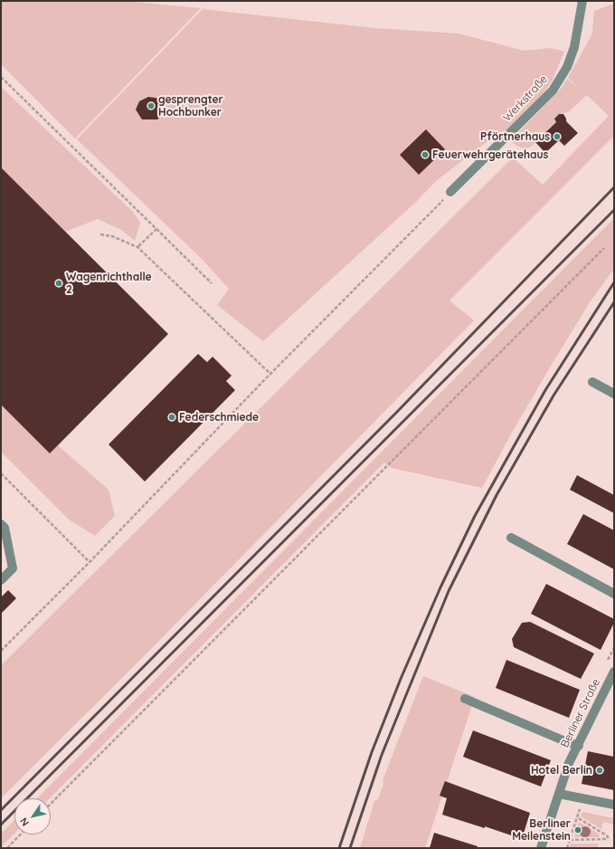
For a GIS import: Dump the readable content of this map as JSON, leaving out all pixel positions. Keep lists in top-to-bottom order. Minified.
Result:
{"streets":{"street":["Werkstraße","Berliner Straße"]},"places":["gesprengter Hochbunker","Pförtnerhaus","Feuerwehrgerätehaus","Wagenrichthalle 2","Federschmiede","Hotel Berlin","Berliner Meilenstein"],"north":"bottom left"}
